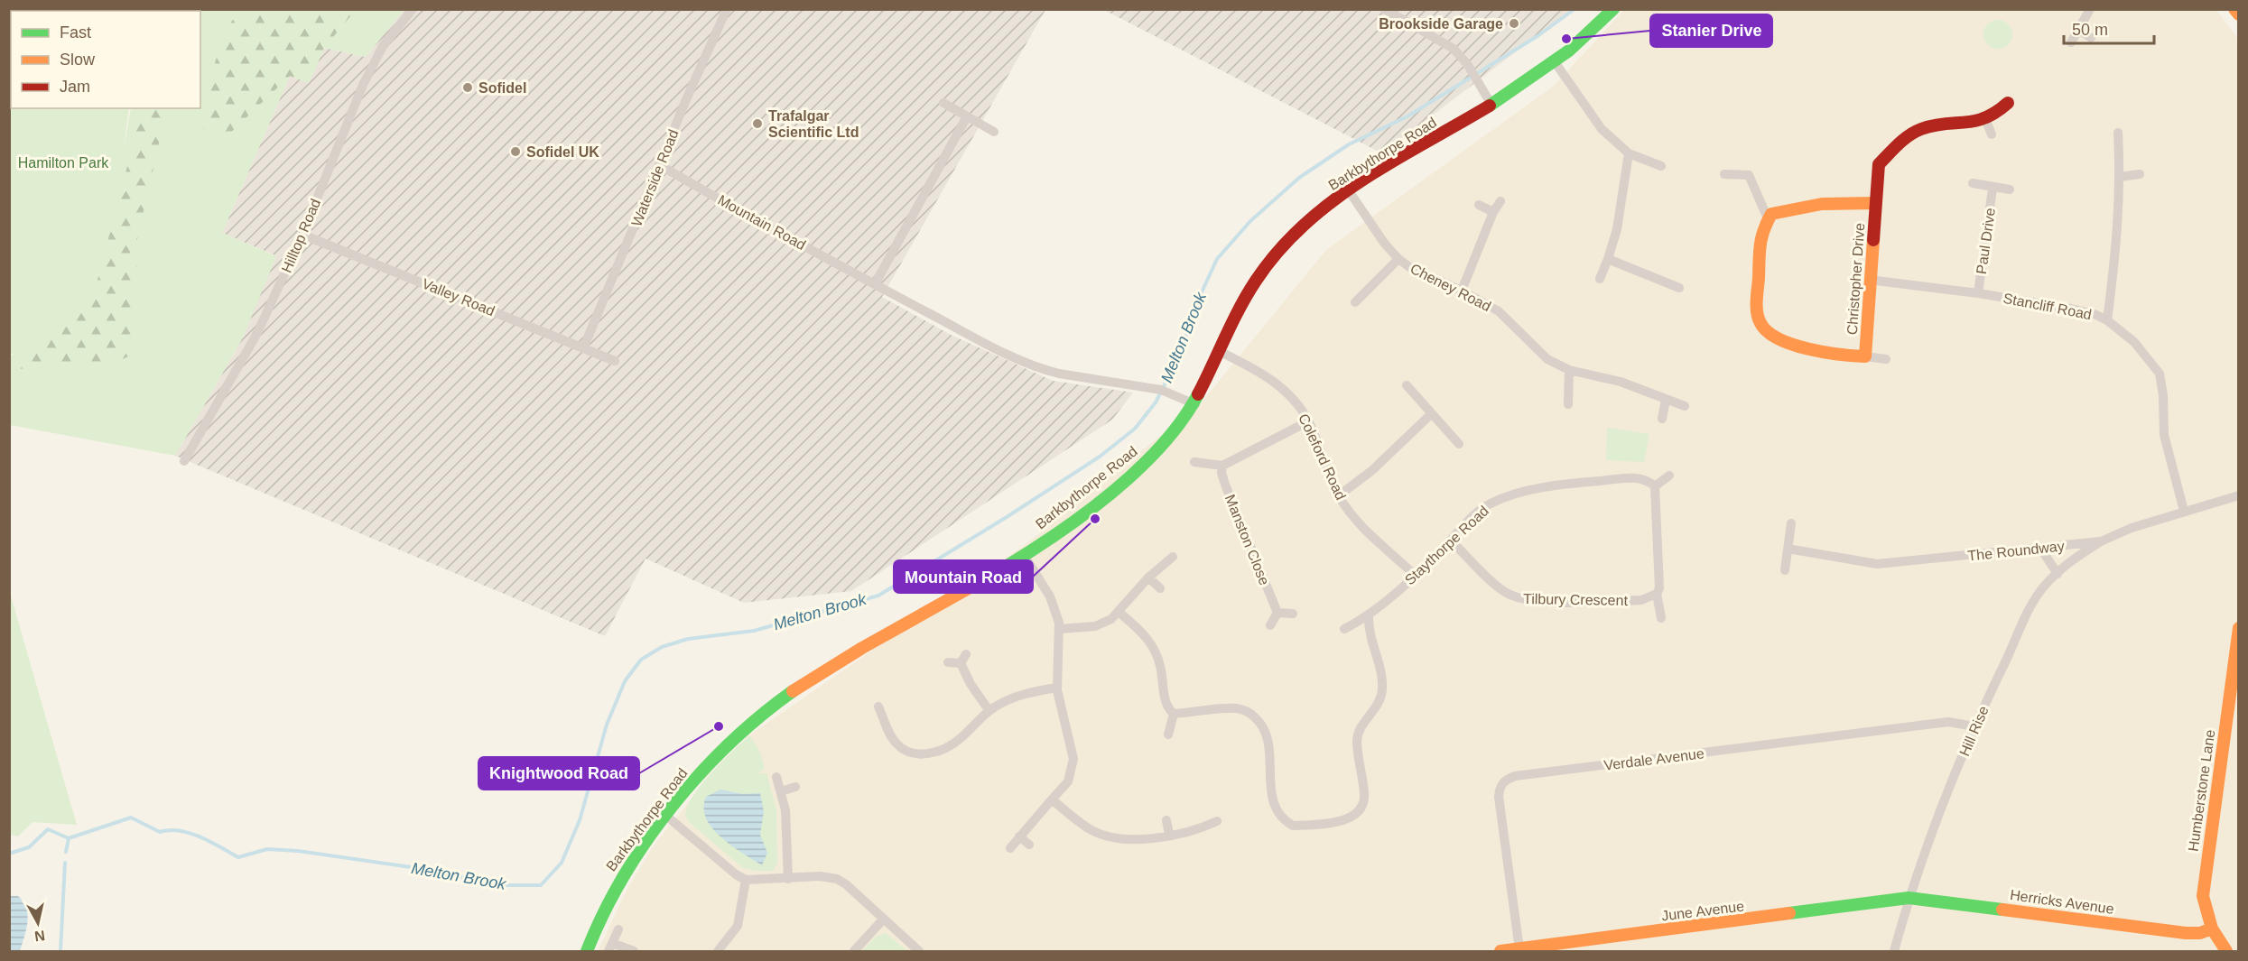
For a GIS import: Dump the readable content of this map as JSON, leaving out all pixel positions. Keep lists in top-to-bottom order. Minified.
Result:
{"streets":{"street":["Barkbythorpe Road","Waterside Road","Mountain Road","Hilltop Road","Paul Drive","Christopher Drive","Cheney Road","Valley Road","Stancliff Road","Coleford Road","Manston Close","Staythorpe Road","The Roundway","Tilbury Crescent","Hill Rise","Verdale Avenue","Humberstone Lane","Herricks Avenue","June Avenue"]},"crossings":[["Barkbythorpe Road","Mountain Road"],["Barkbythorpe Road","Cheney Road"],["Barkbythorpe Road","Coleford Road"],["Waterside Road","Mountain Road"],["Waterside Road","Valley Road"],["Hilltop Road","Valley Road"],["Paul Drive","Stancliff Road"],["Christopher Drive","Stancliff Road"],["Stancliff Road","The Roundway"],["Coleford Road","Staythorpe Road"],["Staythorpe Road","Tilbury Crescent"],["The Roundway","Hill Rise"],["Hill Rise","Verdale Avenue"],["Hill Rise","Herricks Avenue"],["Hill Rise","June Avenue"],["Verdale Avenue","June Avenue"],["Humberstone Lane","Herricks Avenue"],["Herricks Avenue","June Avenue"]],"water":["Melton Brook"],"parks":["Hamilton Park"],"places":["Brookside Garage","Stanier Drive","Sofidel","Trafalgar Scientific Ltd","Sofidel UK","Mountain Road","Knightwood Road"],"legend":["Fast","Slow","Jam"],"scale_bar":"50 m","north":"bottom"}
